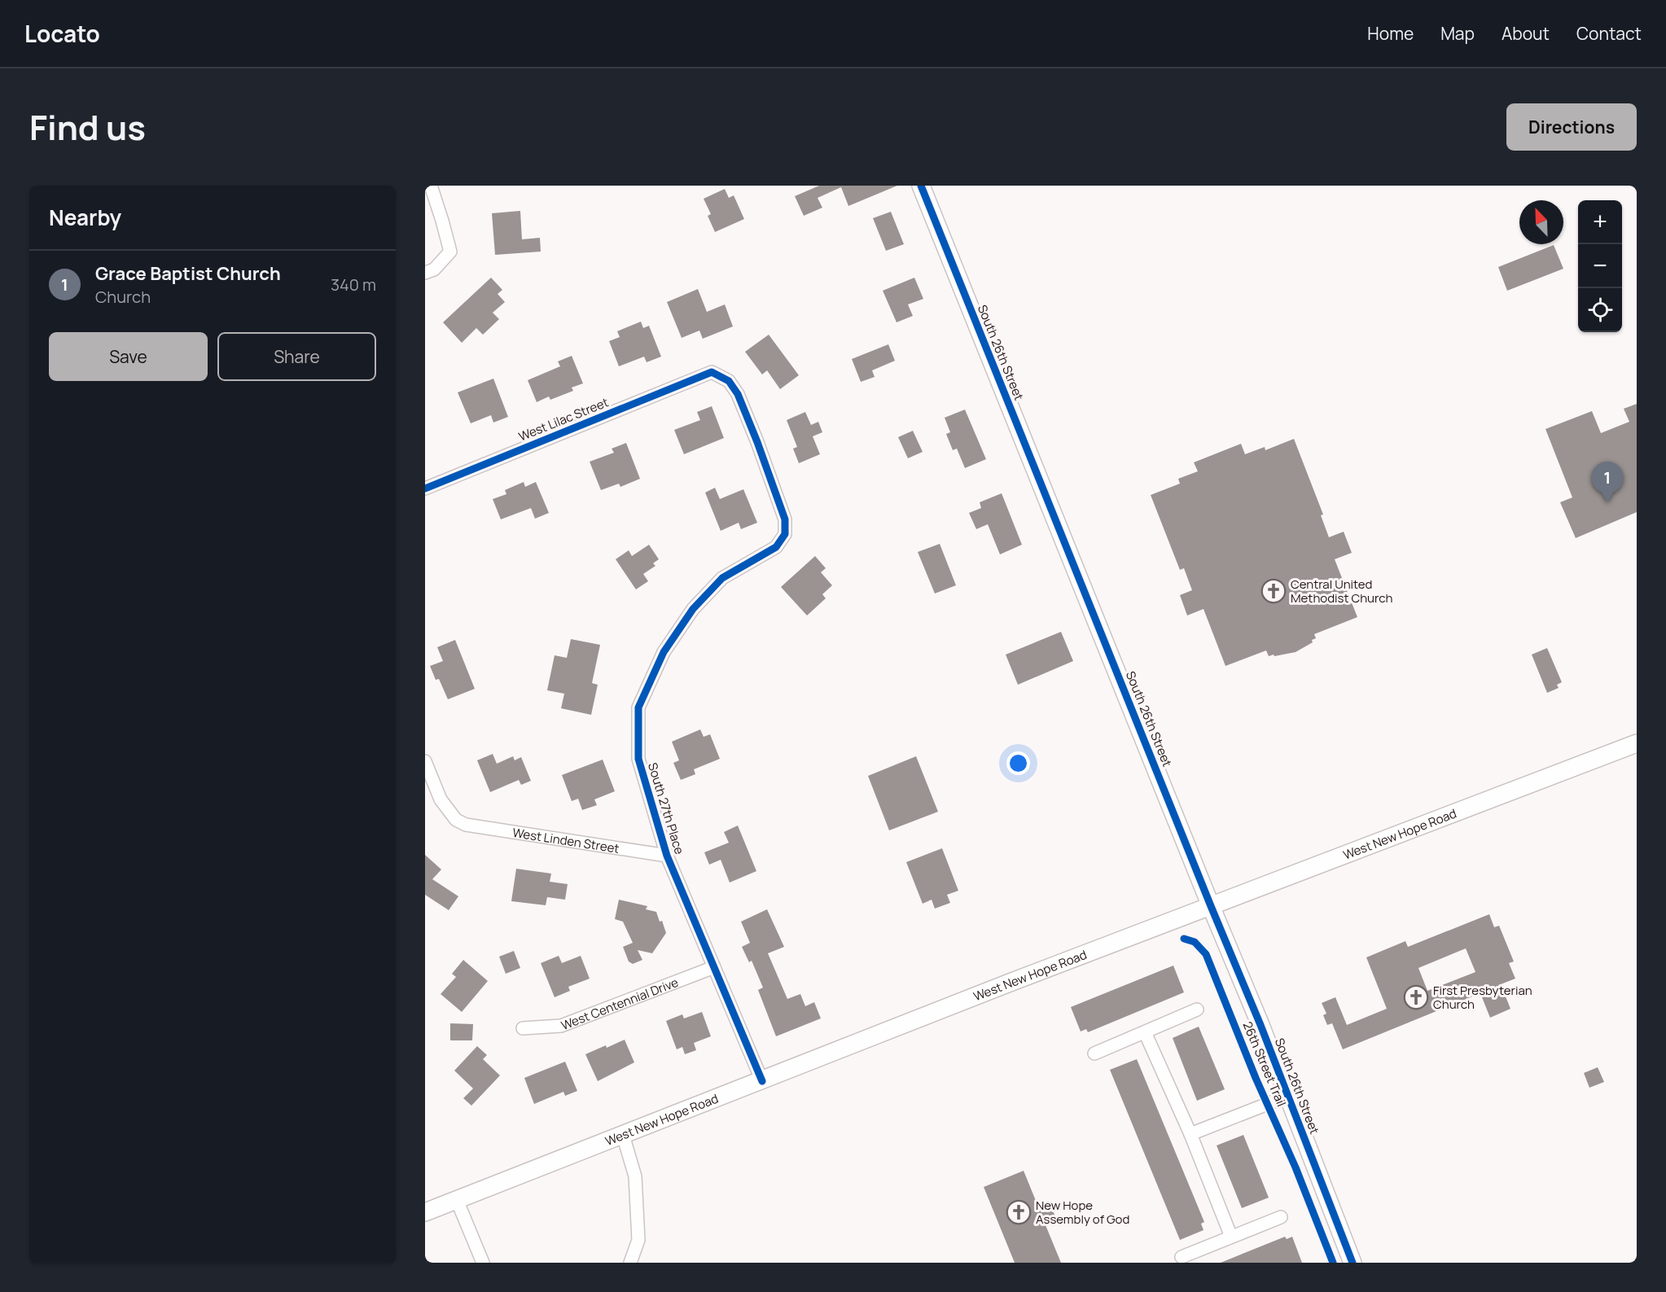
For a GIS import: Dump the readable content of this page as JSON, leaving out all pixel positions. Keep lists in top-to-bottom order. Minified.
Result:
{"streets":{"main road":["South 26th Street","West New Hope Road"],"street":["West Lilac Street","South 27th Place","West Linden Street","West Centennial Drive"],"cycle path":["26th Street Trail"]},"crossings":[["South 26th Street","West New Hope Road"],["West Lilac Street","South 27th Place"],["South 27th Place","West New Hope Road"],["South 27th Place","West Linden Street"],["South 27th Place","West Centennial Drive"]],"places":{"church":["Central United Methodist Church","First Presbyterian Church","New Hope Assembly of God"]},"north":"top left","page":{"header":"Locato","nav":["Home","Map","About","Contact"],"title":"Find us","buttons":["Directions",["Save","Share"]],"heading":"Nearby","map_buttons":["+","−"],"list":[{"mark":"1","name":"Grace Baptist Church","note":"Church","value":"340 m"}],"pins":"1"}}
